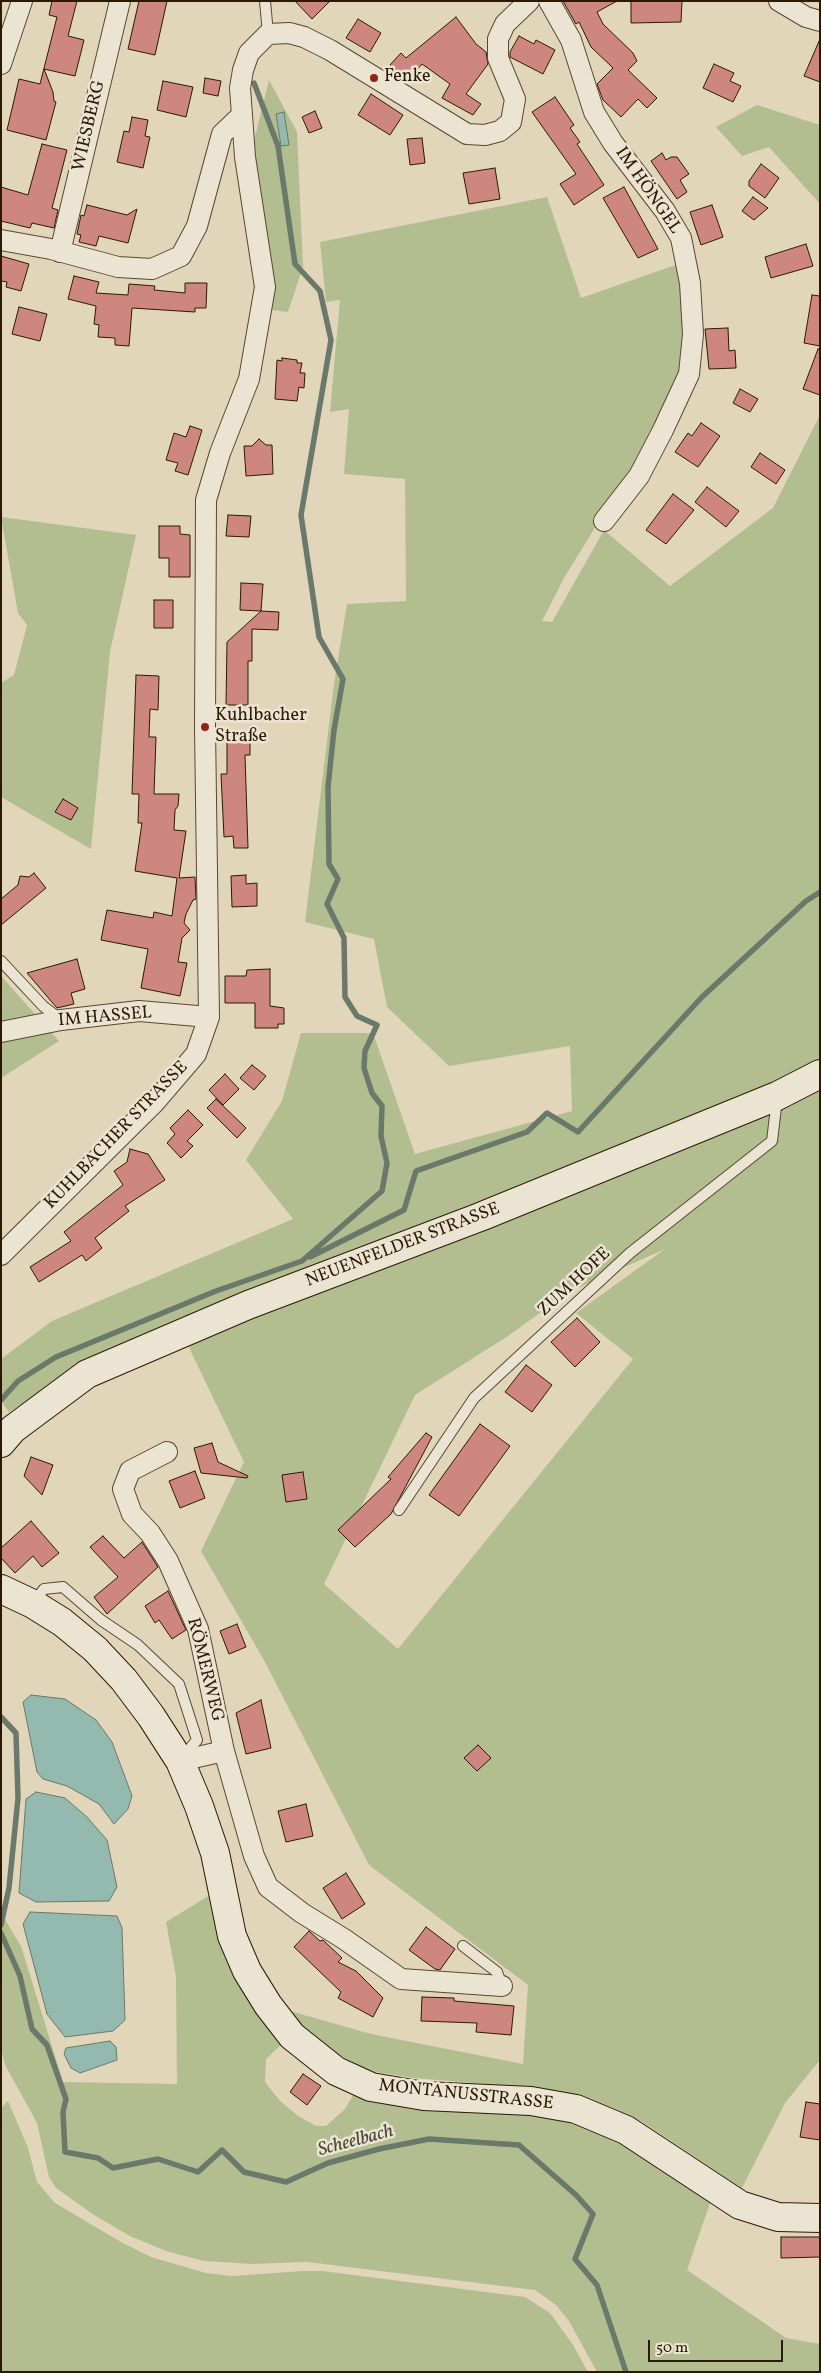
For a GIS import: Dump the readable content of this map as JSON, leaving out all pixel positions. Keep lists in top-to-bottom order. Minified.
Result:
{"streets":{"main road":["NEUENFELDER STRASSE","MONTANUSSTRASSE"],"street":["WIESBERG","IM HÖNGEL","IM HASSEL","KUHLBACHER STRASSE","RÖMERWEG"],"lane":["ZUM HOFE"]},"crossings":[["IM HASSEL","KUHLBACHER STRASSE"],["NEUENFELDER STRASSE","ZUM HOFE"]],"water":["Scheelbach"],"places":["Fenke","Kuhlbacher Straße"],"scale_bar":"50 m"}
